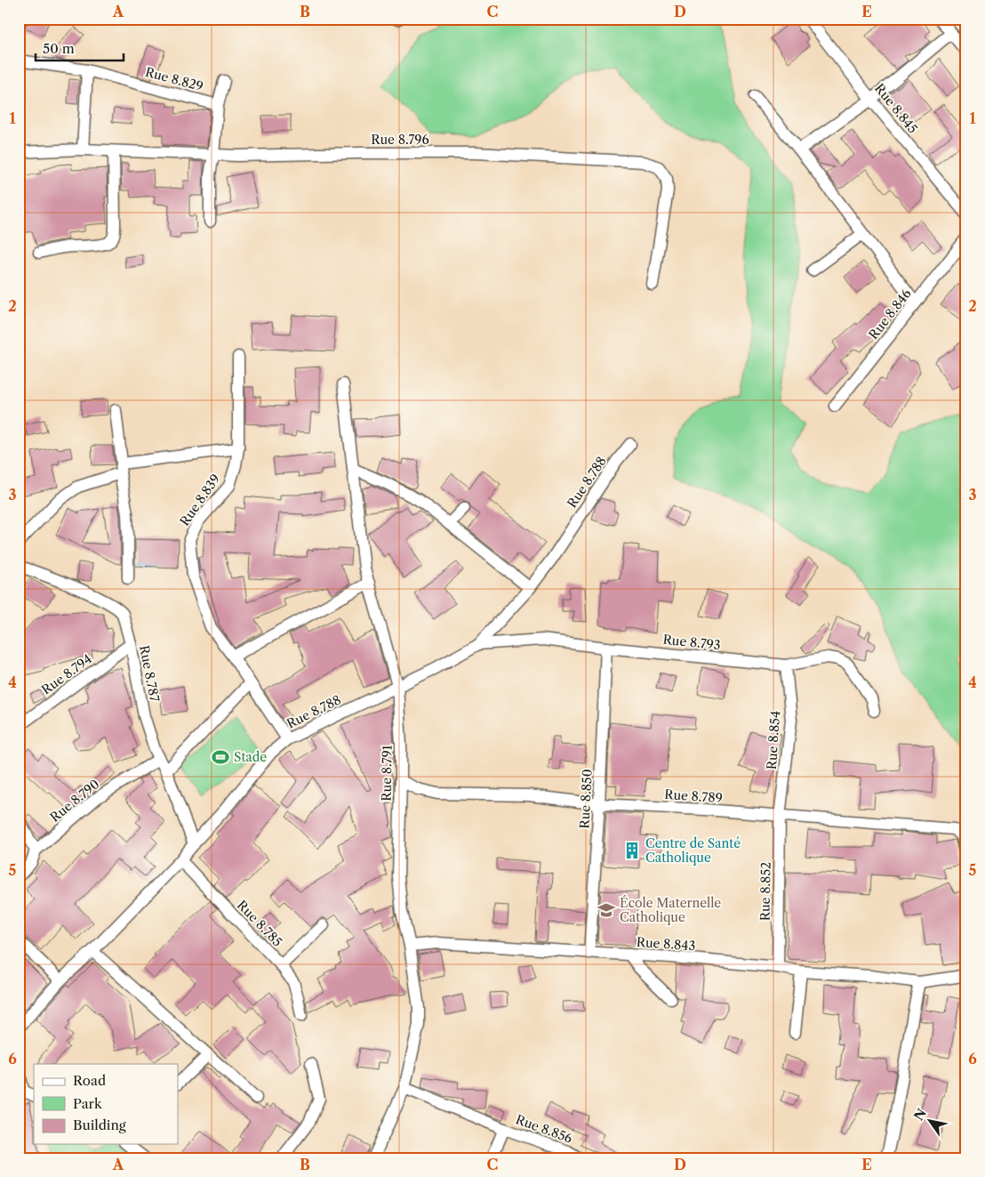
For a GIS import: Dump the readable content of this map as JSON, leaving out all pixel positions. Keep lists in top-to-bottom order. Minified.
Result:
{"streets":{"street":["Rue 8.829","Rue 8.845","Rue 8.796","Rue 8.846","Rue 8.788","Rue 8.839","Rue 8.793","Rue 8.787","Rue 8.794","Rue 8.854","Rue 8.791","Rue 8.789","Rue 8.850","Rue 8.790","Rue 8.852","Rue 8.785","Rue 8.843","Rue 8.856"]},"crossings":[["Rue 8.788","Rue 8.839"],["Rue 8.788","Rue 8.793"],["Rue 8.788","Rue 8.787"],["Rue 8.788","Rue 8.791"],["Rue 8.788","Rue 8.785"],["Rue 8.793","Rue 8.854"],["Rue 8.793","Rue 8.850"],["Rue 8.787","Rue 8.794"],["Rue 8.787","Rue 8.790"],["Rue 8.854","Rue 8.789"],["Rue 8.854","Rue 8.852"],["Rue 8.791","Rue 8.789"],["Rue 8.791","Rue 8.843"],["Rue 8.789","Rue 8.850"],["Rue 8.789","Rue 8.852"],["Rue 8.850","Rue 8.843"],["Rue 8.852","Rue 8.843"]],"places":{"sports":["Stade"],"building":["Centre de Santé Catholique"],"school or university":["École Maternelle Catholique"]},"legend":["Road","Park","Building"],"scale_bar":"50 m","north":"top left","grid":{"columns":["A","B","C","D","E"],"rows":["1","2","3","4","5","6"]}}
